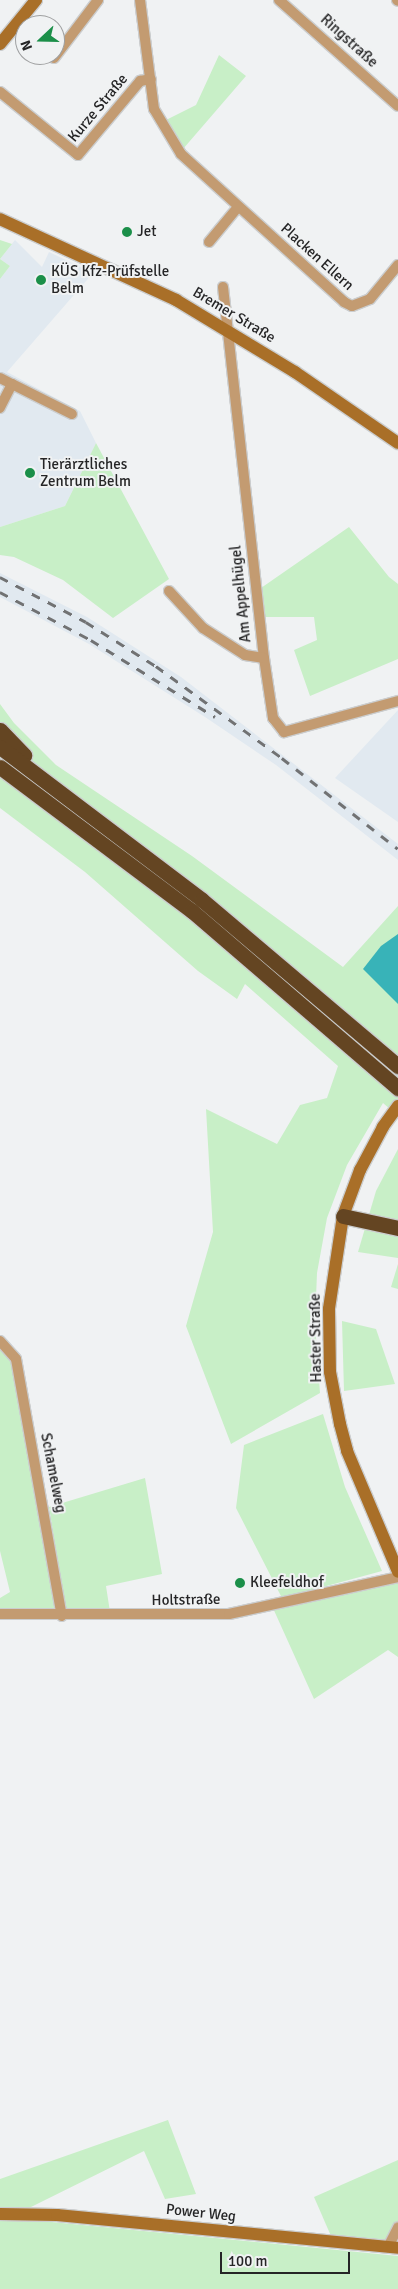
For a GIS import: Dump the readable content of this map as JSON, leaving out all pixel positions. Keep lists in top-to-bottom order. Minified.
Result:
{"streets":{"street":["Ringstraße","Kurze Straße","Placken Ellern","Bremer Straße","Am Appelhügel","Haster Straße","Schamelweg","Holtstraße","Power Weg"]},"crossings":[["Kurze Straße","Placken Ellern"],["Bremer Straße","Am Appelhügel"],["Schamelweg","Holtstraße"]],"places":["Jet","KÜS Kfz-Prüfstelle Belm","Tierärztliches Zentrum Belm","Kleefeldhof"],"scale_bar":"100 m","north":"left"}
